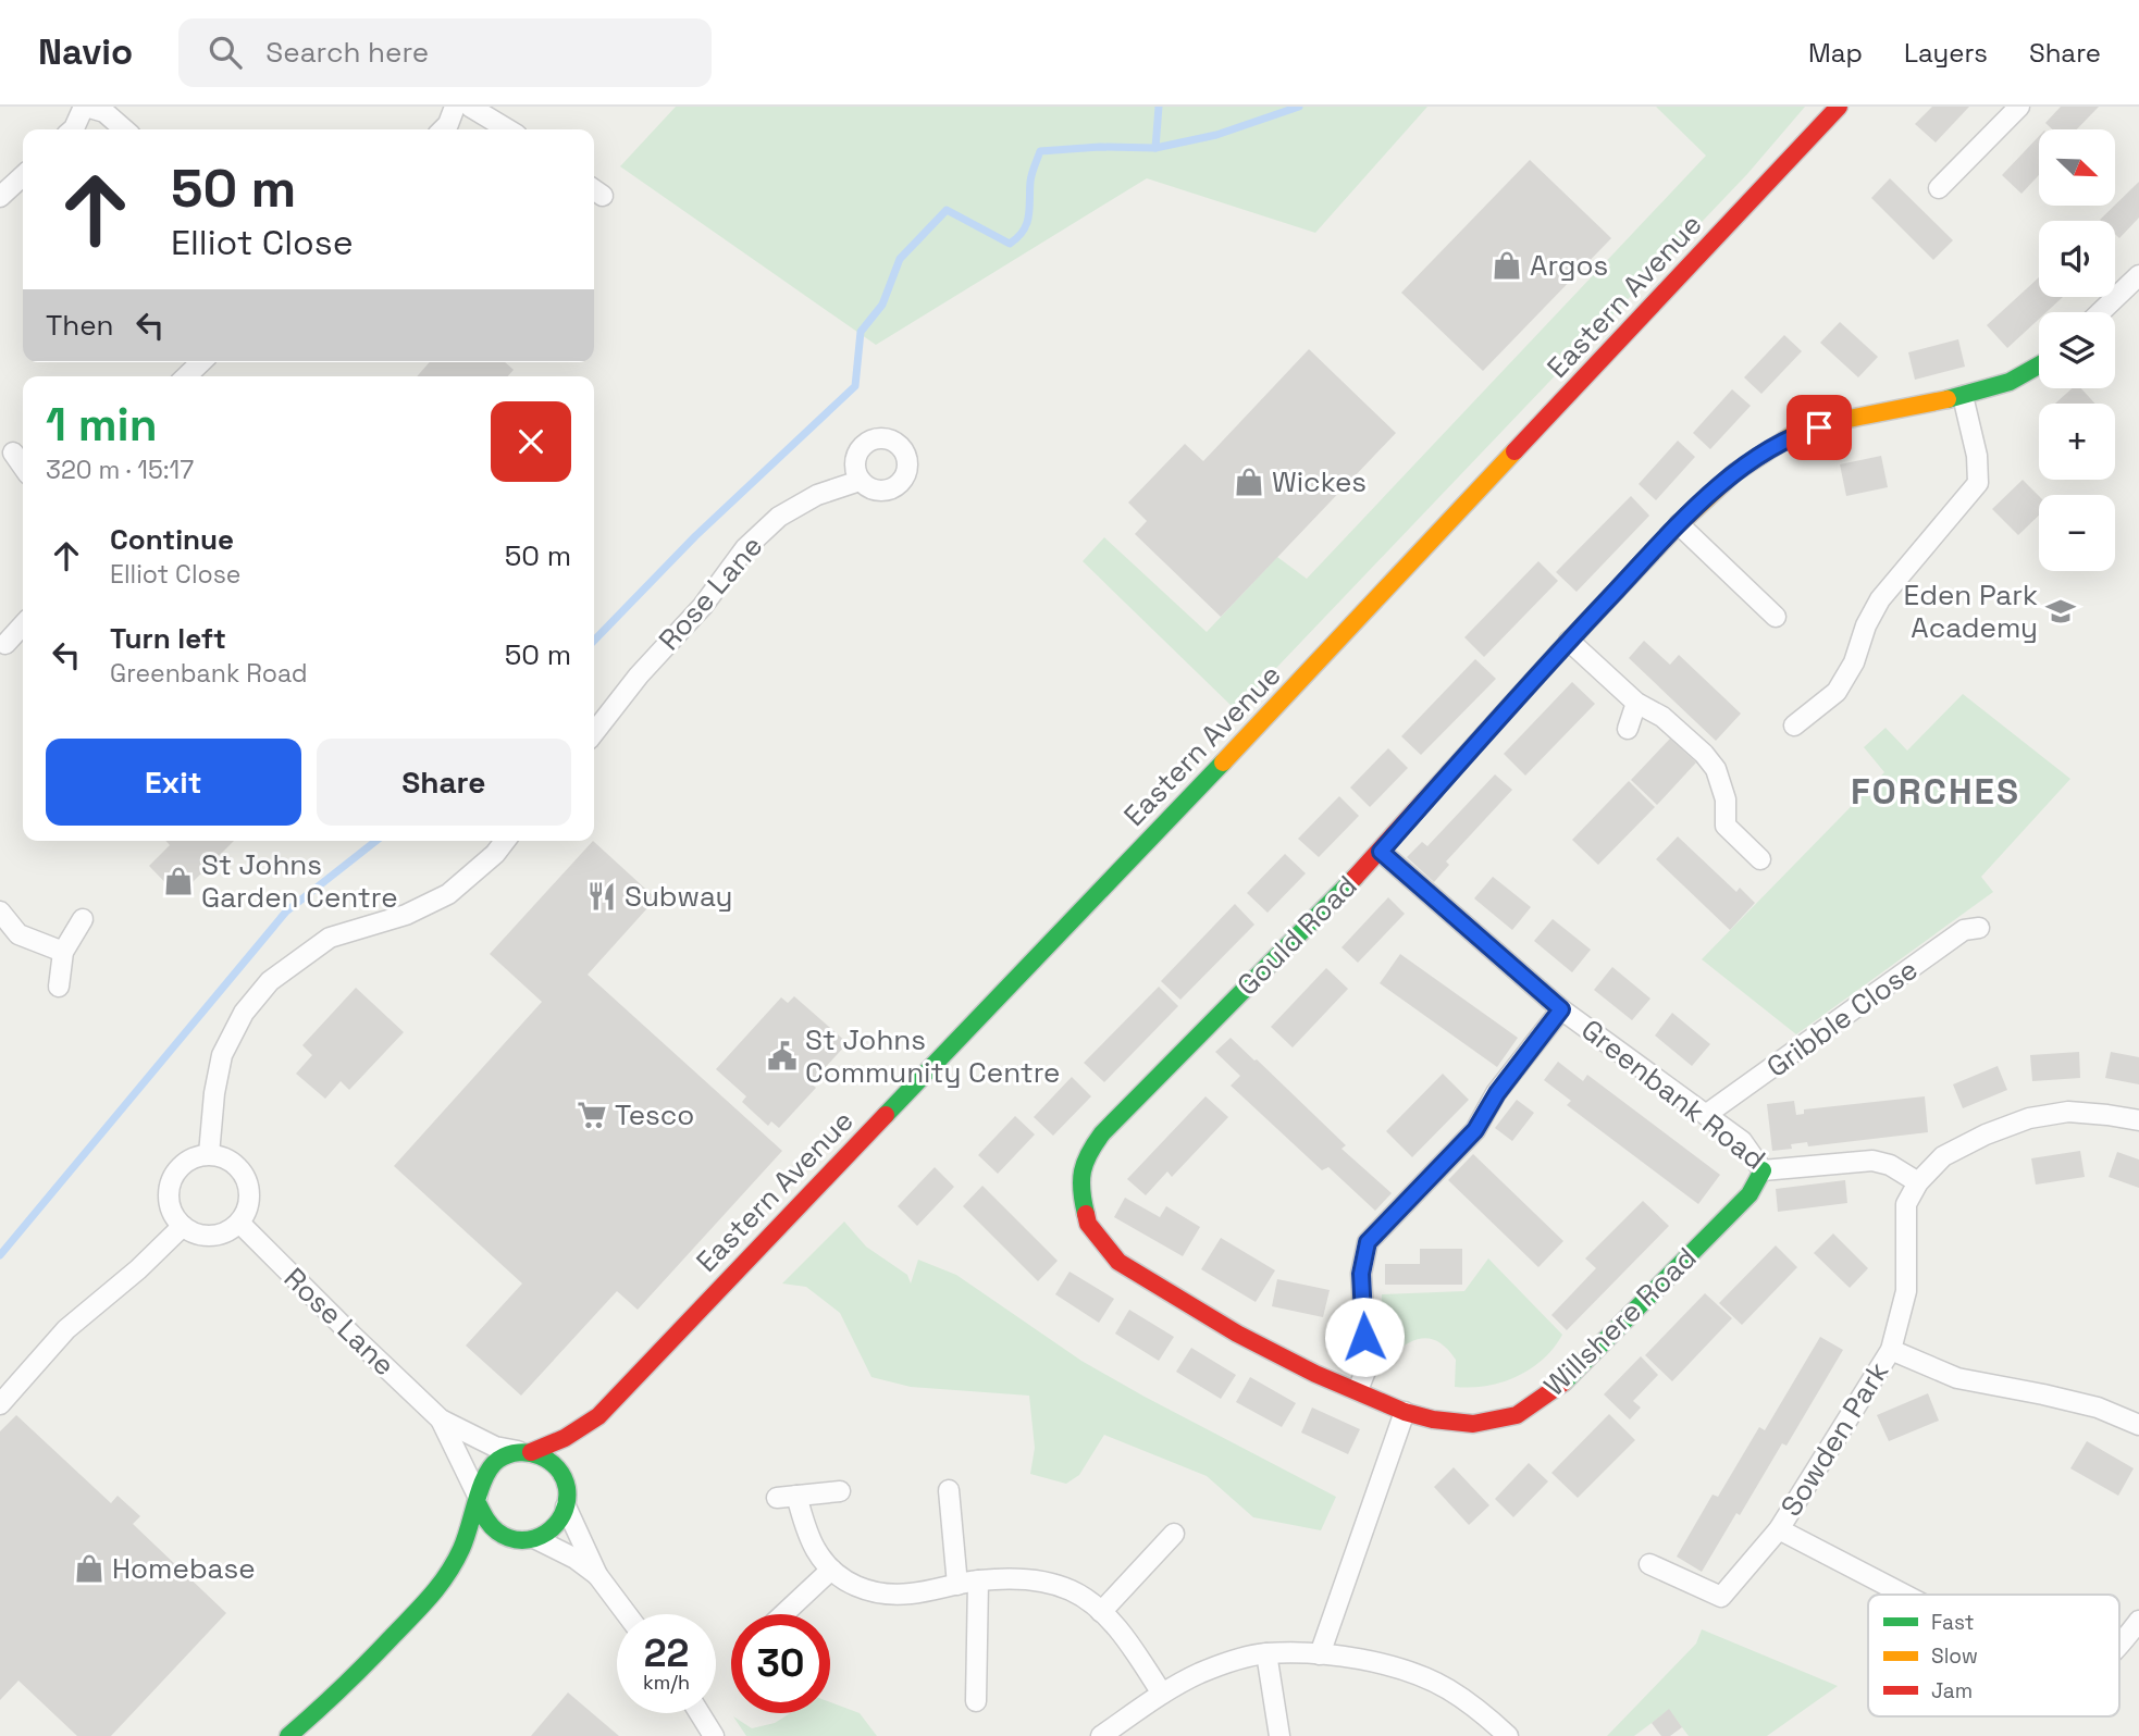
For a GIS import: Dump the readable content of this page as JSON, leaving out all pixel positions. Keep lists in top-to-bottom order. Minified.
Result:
{"streets":{"main road":["Eastern Avenue","Gould Road","Willshere Road"],"street":["Rose Lane","Gribble Close","Greenbank Road","Sowden Park"]},"crossings":[["Eastern Avenue","Rose Lane"],["Gould Road","Greenbank Road"],["Gould Road","Willshere Road"],["Gribble Close","Greenbank Road"],["Greenbank Road","Willshere Road"],["Greenbank Road","Sowden Park"]],"districts":["FORCHES"],"places":{"shop":["Argos","Wickes","St Johns Garden Centre","Homebase"],"school or university":["Eden Park Academy"],"restaurant":["Subway"],"public building":["St Johns Community Centre"],"supermarket":["Tesco"]},"legend":["Fast","Slow","Jam"],"north":"bottom right","page":{"header":"Navio","search":"Search here","nav":["Map","Layers","Share"],"map_buttons":["+","−"],"turn":["50 m","Elliot Close"],"then":"Then","heading":["1 min","320 m · 15:17"],"list":[{"name":"Continue","note":"Elliot Close","value":"50 m"},{"name":"Turn left","note":"Greenbank Road","value":"50 m"}],"buttons":["Exit","Share"],"speed":"22 km/h","limit":"30"}}
